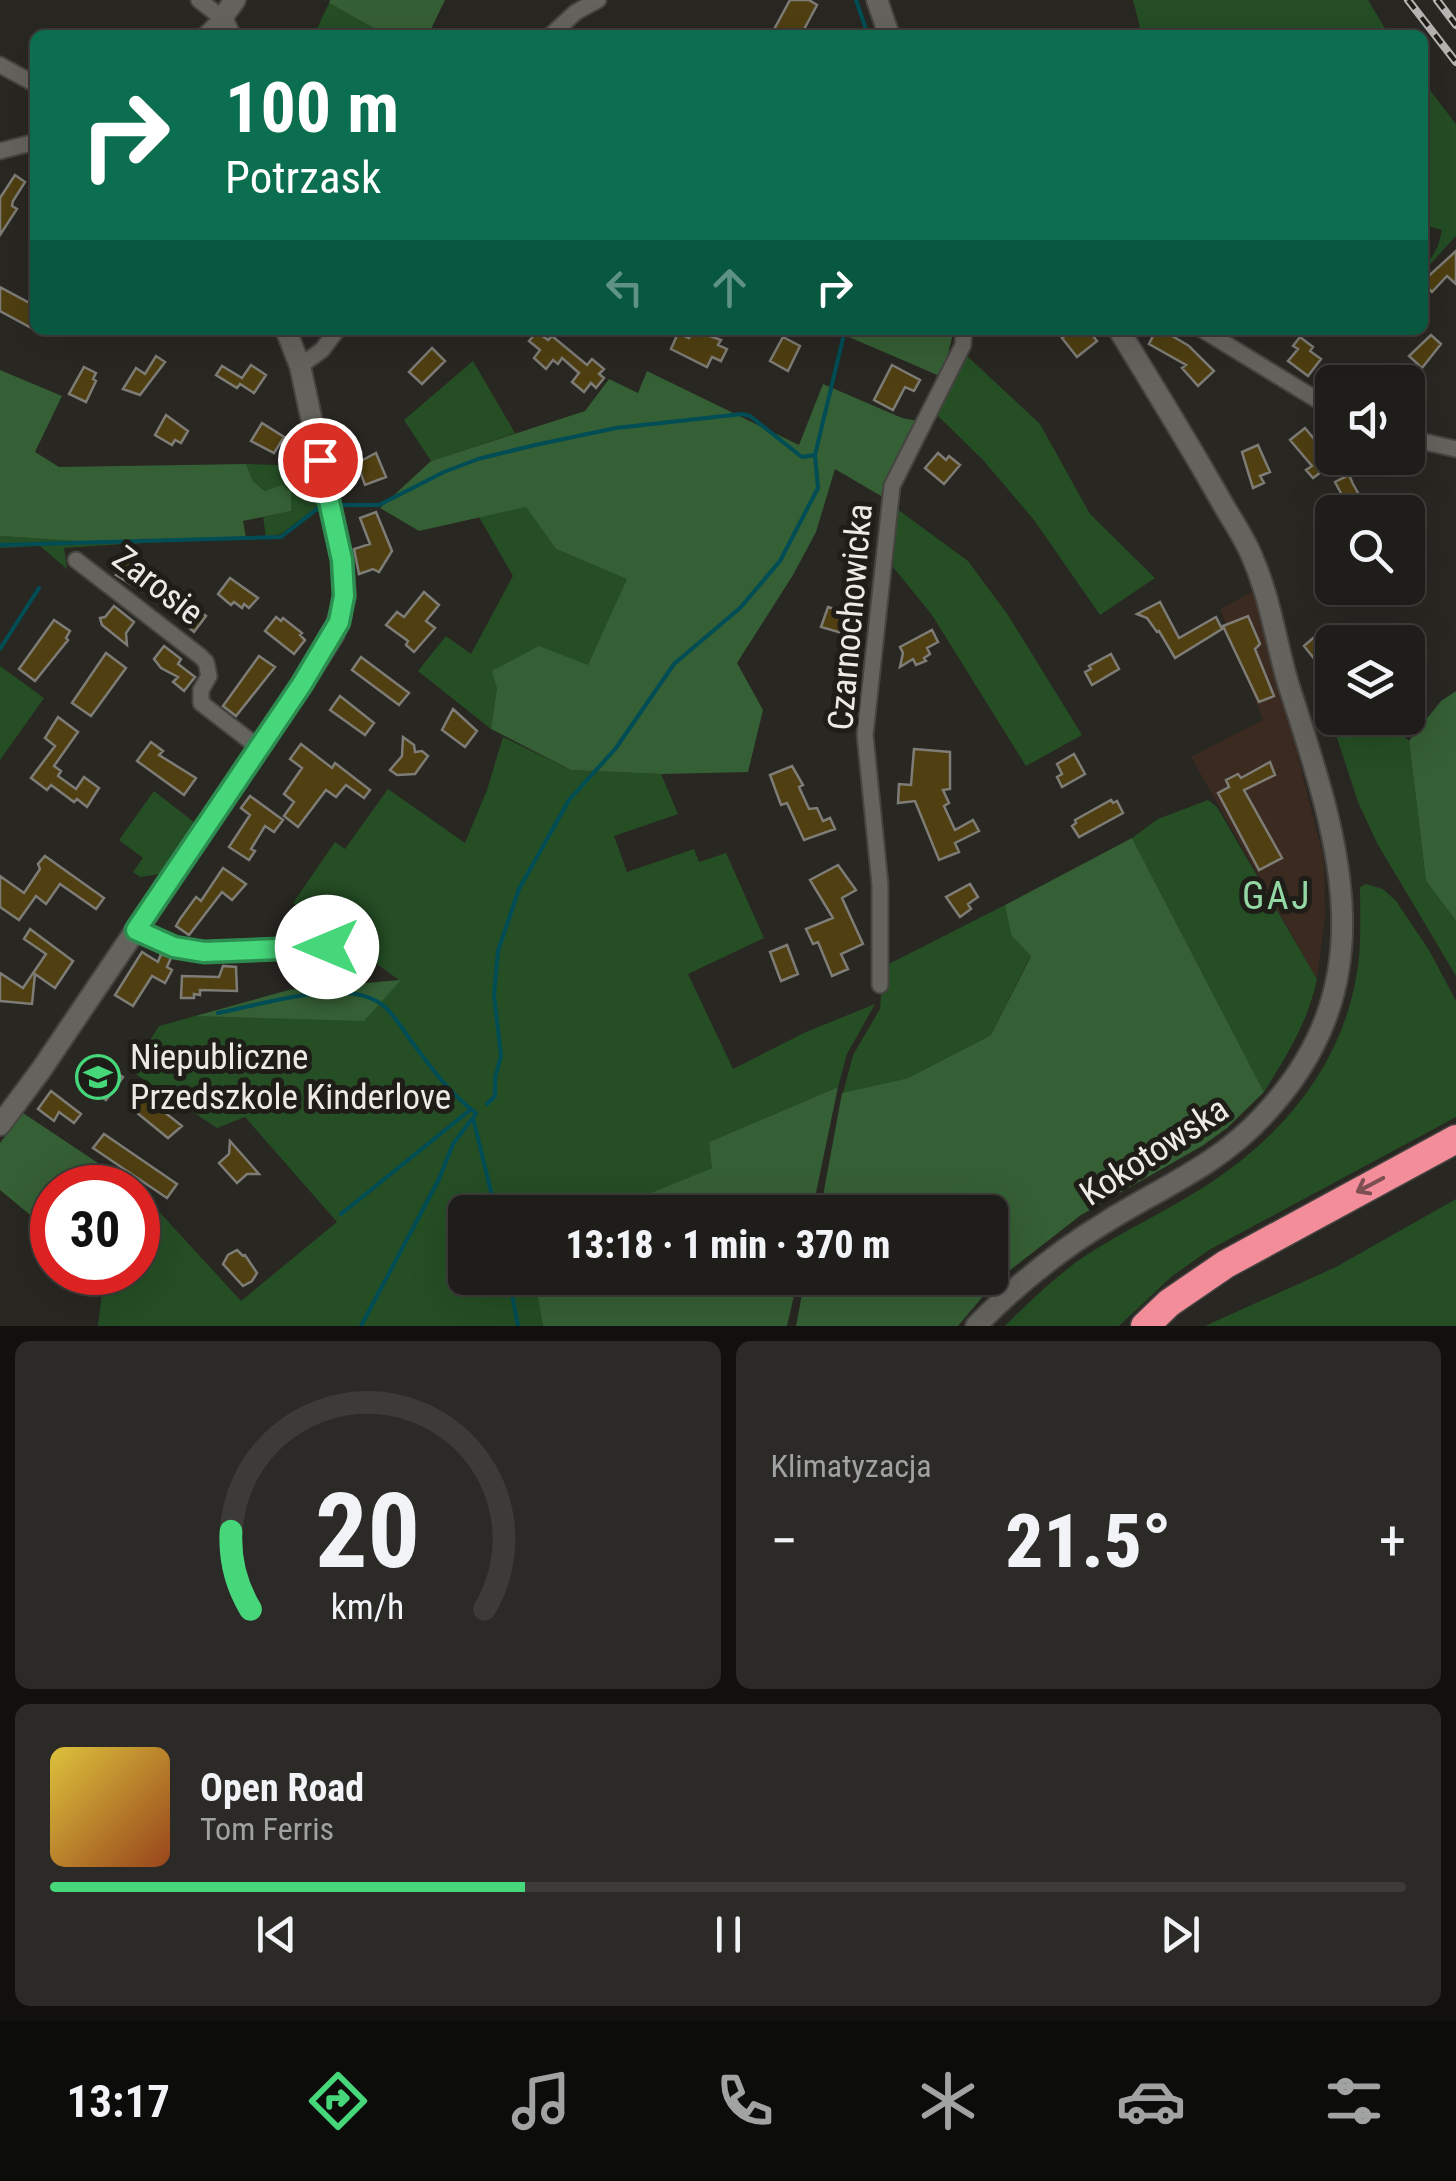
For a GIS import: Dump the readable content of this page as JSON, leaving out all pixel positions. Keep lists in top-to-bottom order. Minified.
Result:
{"streets":{"street":["Zarosie","Czarnochowicka","Kokotowska"]},"districts":["GAJ"],"places":{"school or university":["Niepubliczne Przedszkole Kinderlove"]},"page":{"turn":["100 m","Potrzask"],"limit":"30","trip":"13:18 · 1 min · 370 m","tile":"Klimatyzacja","heat":["−","21.5°","+"],"song":["Open Road","Tom Ferris"],"tabs":"13:17","gauge":["20","km/h"]}}
